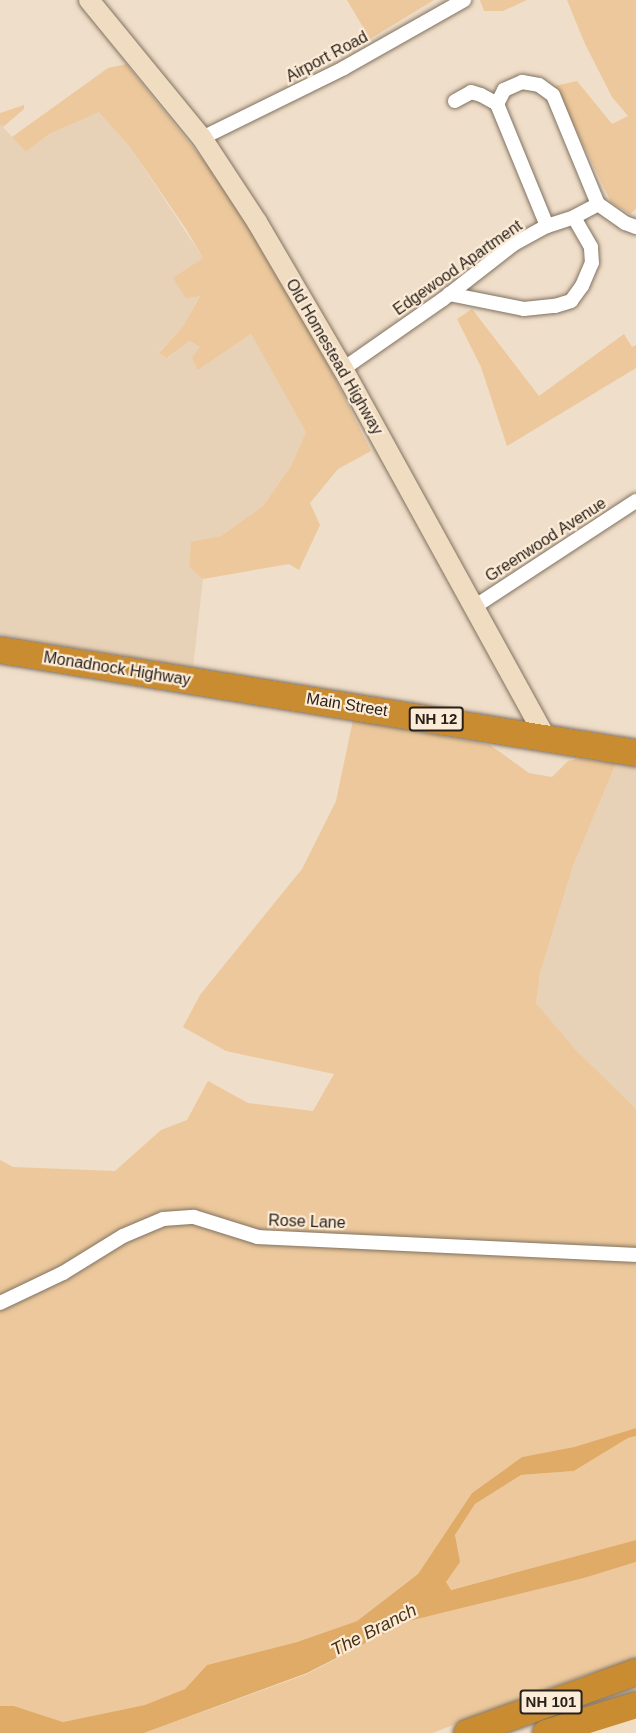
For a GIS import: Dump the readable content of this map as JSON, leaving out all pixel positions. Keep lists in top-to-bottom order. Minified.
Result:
{"streets":{"highway":["Monadnock Highway","Main Street","NH 12","NH 101"],"main road":["Old Homestead Highway"],"street":["Airport Road","Edgewood Apartment","Greenwood Avenue","Rose Lane"]},"crossings":[["Airport Road","Old Homestead Highway"],["Edgewood Apartment","Old Homestead Highway"],["Old Homestead Highway","Greenwood Avenue"],["Old Homestead Highway","Main Street"],["Monadnock Highway","Main Street"]],"water":["The Branch"]}
